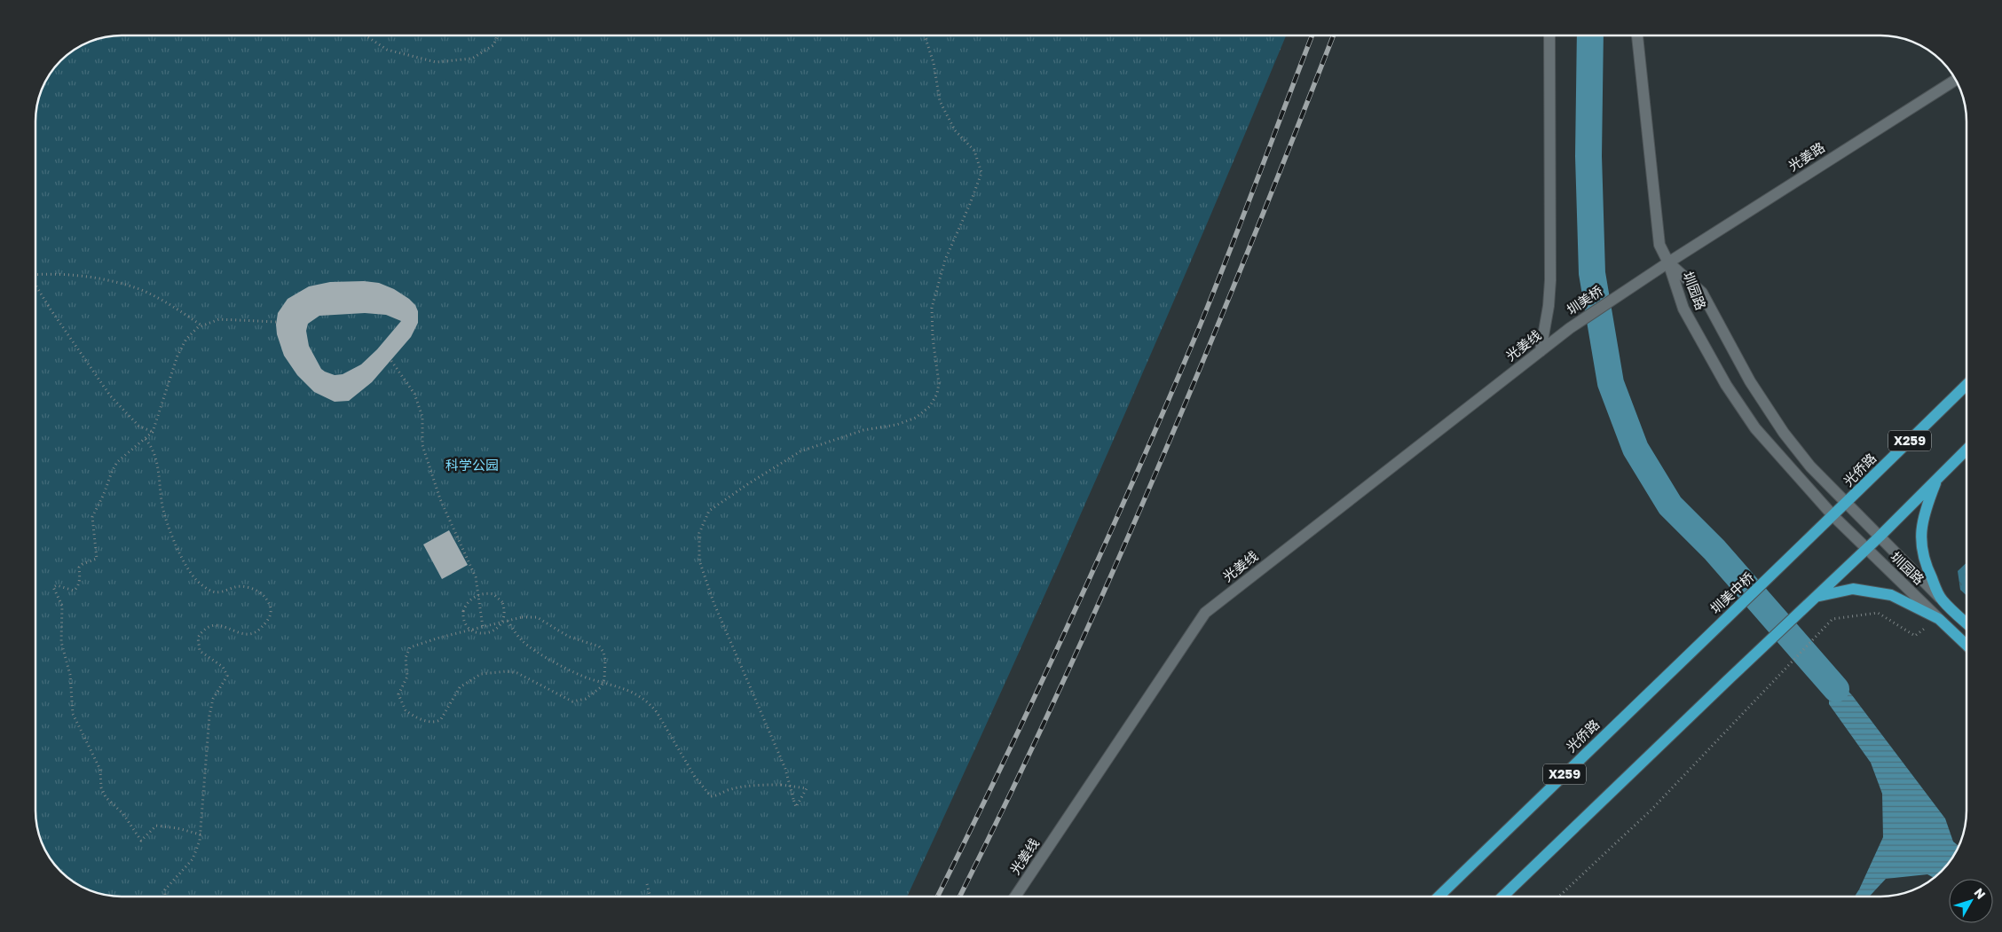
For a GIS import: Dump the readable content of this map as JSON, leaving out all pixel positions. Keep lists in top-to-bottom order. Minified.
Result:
{"streets":{"main road":["圳园路","X259","光侨路","圳美中桥"],"street":["光姜路","圳美桥","光姜线"]},"crossings":[["光姜路","圳园路"],["光姜路","圳美桥"],["圳园路","圳美桥"],["圳园路","光侨路"],["圳美桥","光姜线"],["光侨路","圳美中桥"]],"parks":["科学公园"],"north":"top right"}
